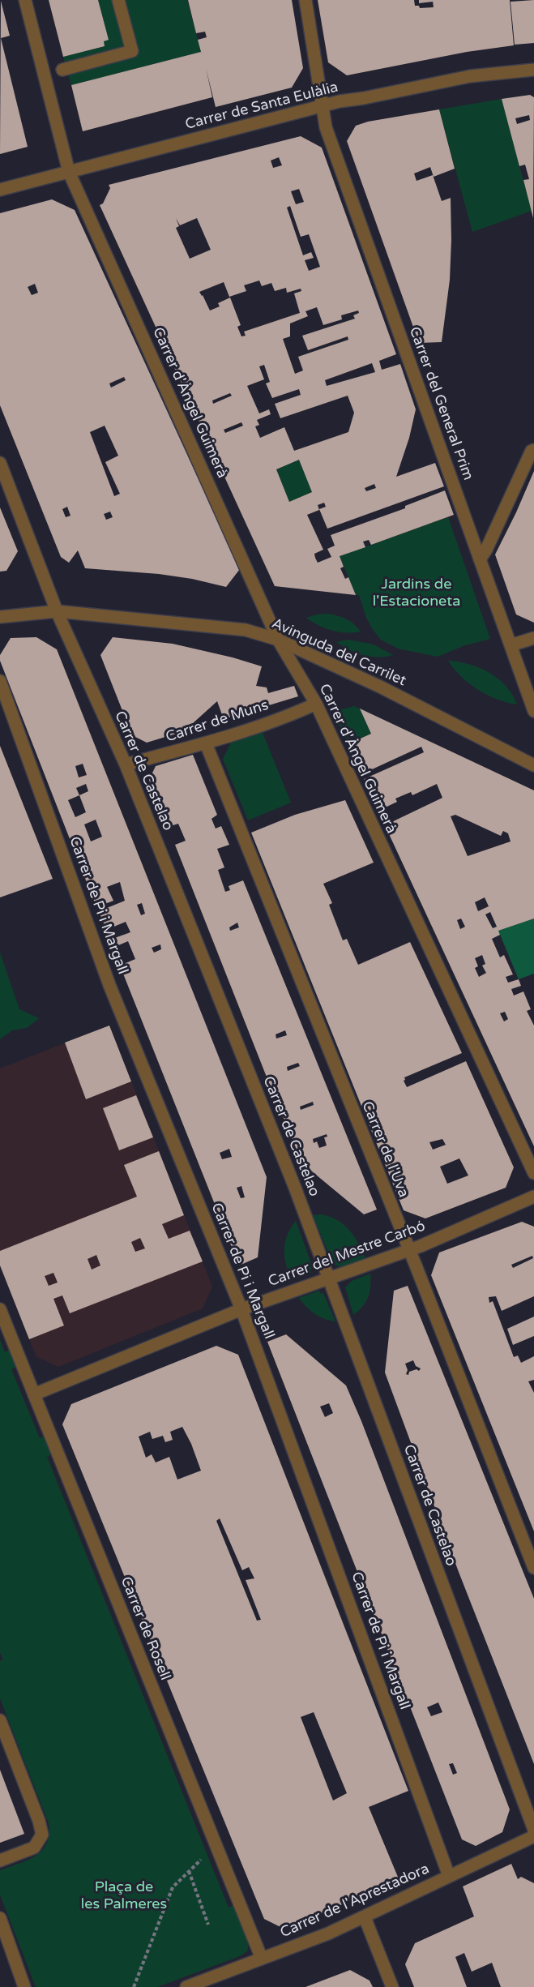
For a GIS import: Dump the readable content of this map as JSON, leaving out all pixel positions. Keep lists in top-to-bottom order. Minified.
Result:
{"streets":{"street":["Carrer de Santa Eulàlia","Carrer d'Àngel Guimerà","Carrer del General Prim","Avinguda del Carrilet","Carrer de Muns","Carrer de Castelao","Carrer de Pi i Margall","Carrer de l'Uva","Carrer del Mestre Carbó","Carrer de Rosell","Carrer de l'Aprestadora"]},"crossings":[["Carrer de Santa Eulàlia","Carrer d'Àngel Guimerà"],["Carrer de Santa Eulàlia","Carrer del General Prim"],["Carrer d'Àngel Guimerà","Avinguda del Carrilet"],["Carrer d'Àngel Guimerà","Carrer de Muns"],["Avinguda del Carrilet","Carrer de Castelao"],["Carrer de Muns","Carrer de Castelao"],["Carrer de Muns","Carrer de l'Uva"],["Carrer de Castelao","Carrer del Mestre Carbó"],["Carrer de Pi i Margall","Carrer del Mestre Carbó"],["Carrer de Pi i Margall","Carrer de l'Aprestadora"],["Carrer de l'Uva","Carrer del Mestre Carbó"],["Carrer del Mestre Carbó","Carrer de Rosell"],["Carrer de Rosell","Carrer de l'Aprestadora"]],"parks":["Jardins de l'Estacioneta","Plaça de les Palmeres"]}
